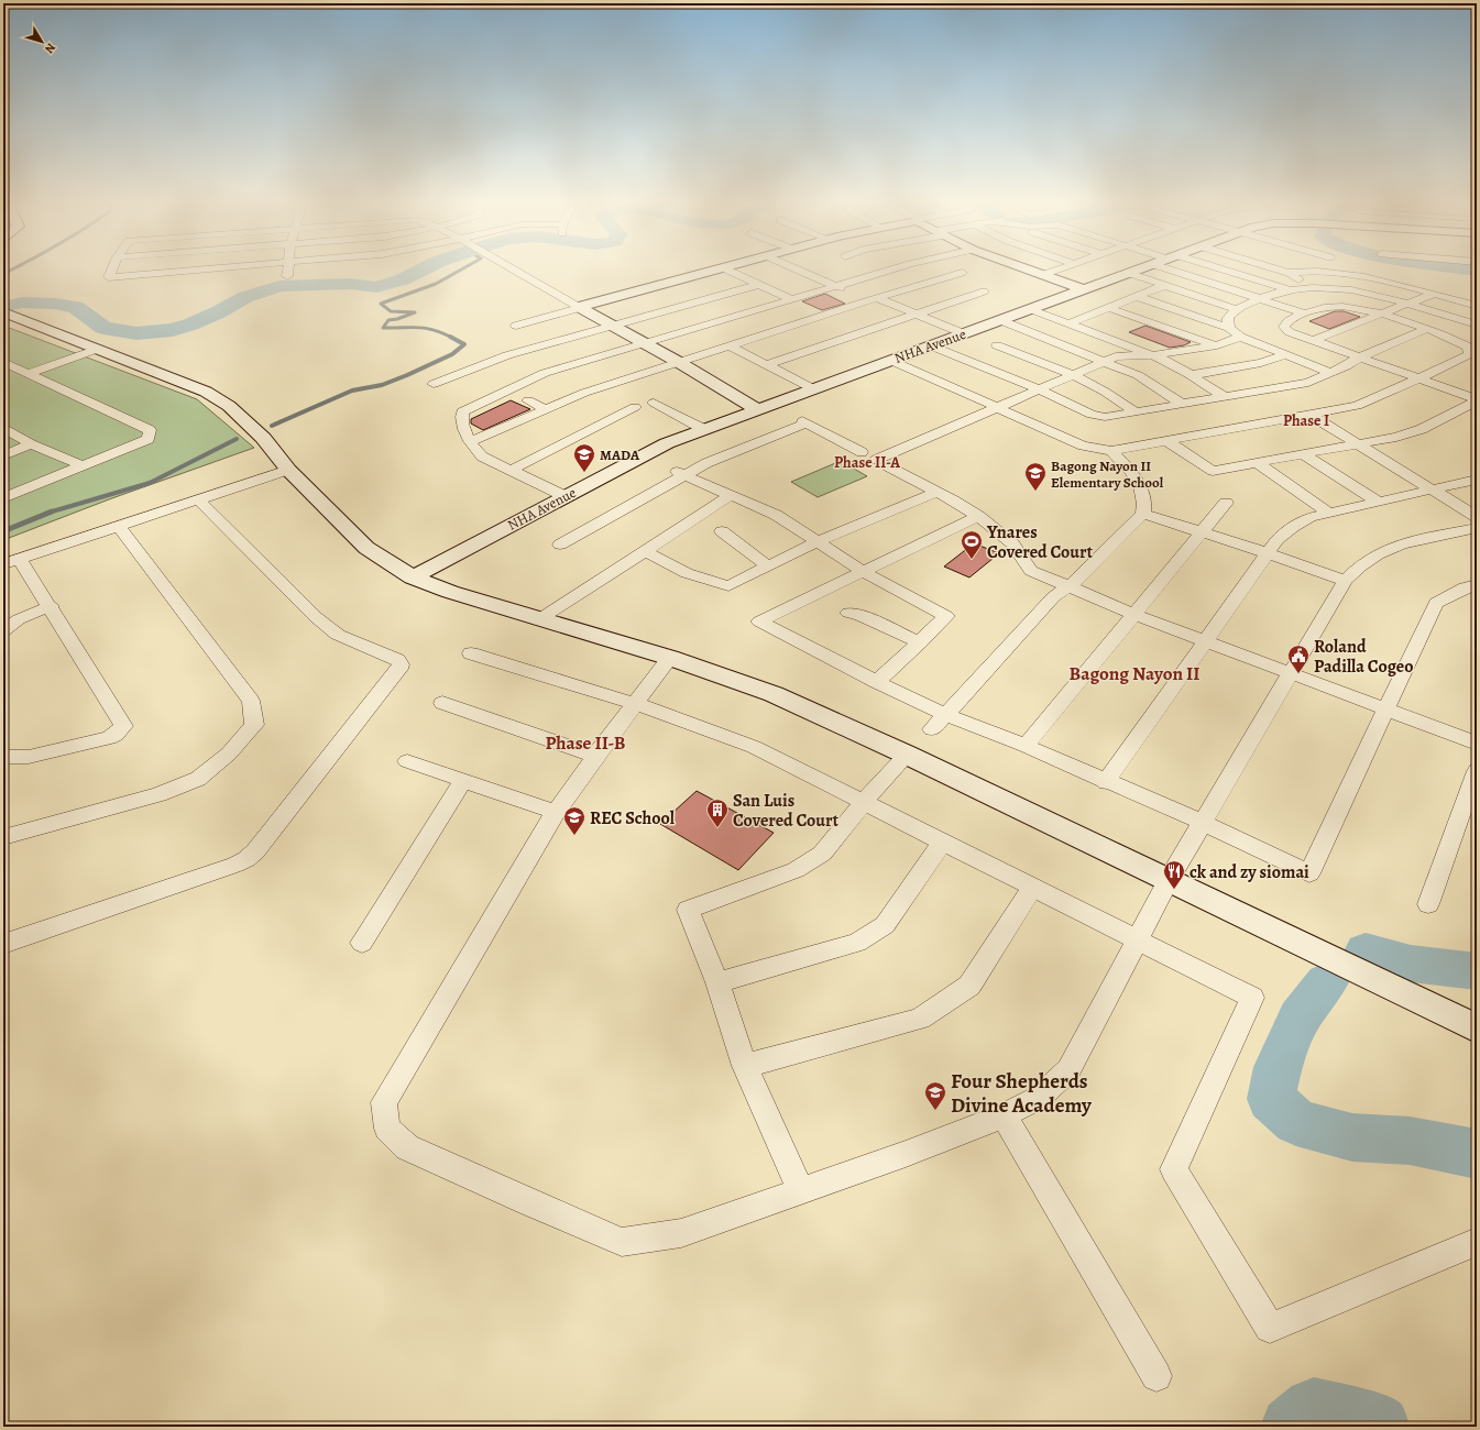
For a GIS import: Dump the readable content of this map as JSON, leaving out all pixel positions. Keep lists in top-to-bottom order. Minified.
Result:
{"streets":{"street":["NHA Avenue"]},"districts":["Phase I","Phase II-A","Bagong Nayon II","Phase II-B"],"places":{"school or university":["MADA","Bagong Nayon II Elementary School","REC School","Four Shepherds Divine Academy"],"sports":["Ynares Covered Court"],"public building":["Roland Padilla Cogeo"],"building":["San Luis Covered Court"],"restaurant":["ck and zy siomai"]},"north":"bottom right"}
